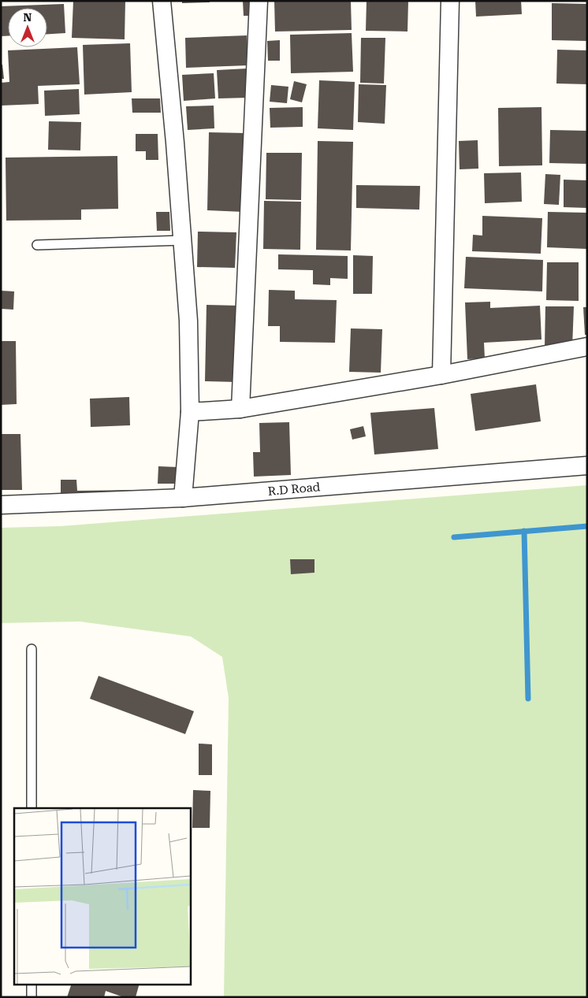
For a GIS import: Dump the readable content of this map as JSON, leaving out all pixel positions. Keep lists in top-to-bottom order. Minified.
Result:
{"streets":{"street":["R.D Road"]},"north":"top"}
